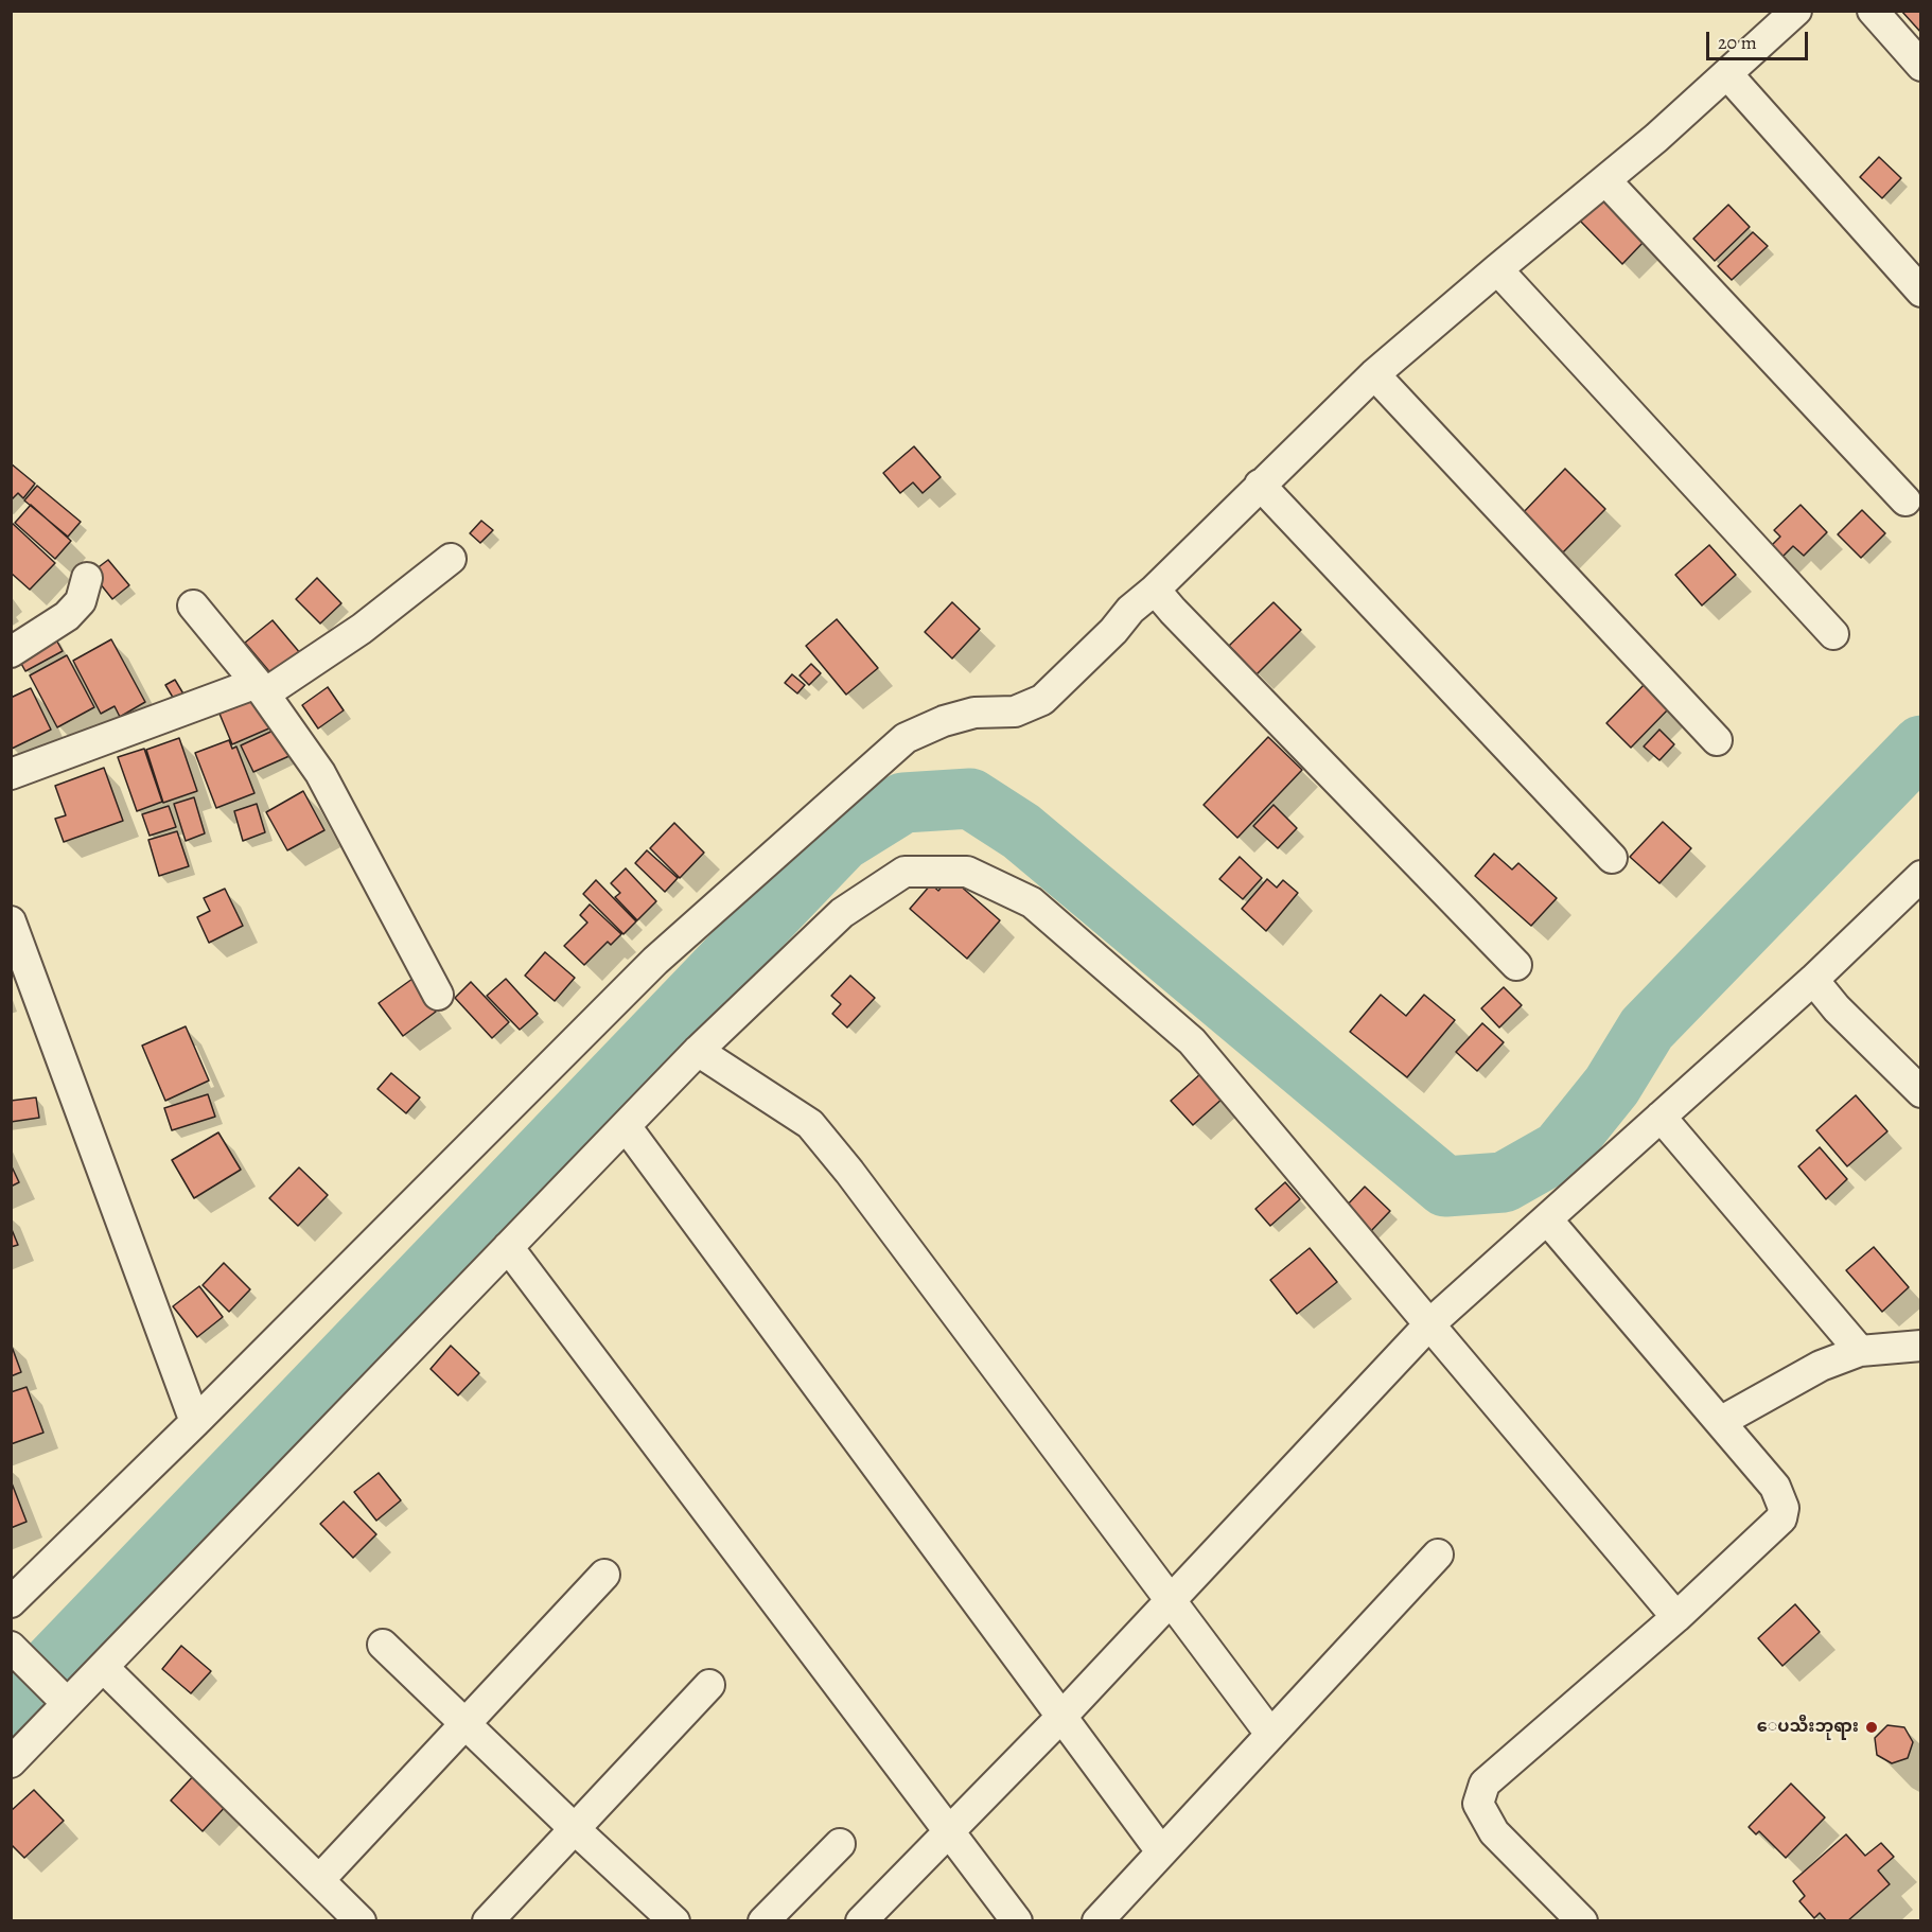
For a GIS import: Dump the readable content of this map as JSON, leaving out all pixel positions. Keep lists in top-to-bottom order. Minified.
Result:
{"places":["ေပသီးဘုရား"],"scale_bar":"20 m"}
